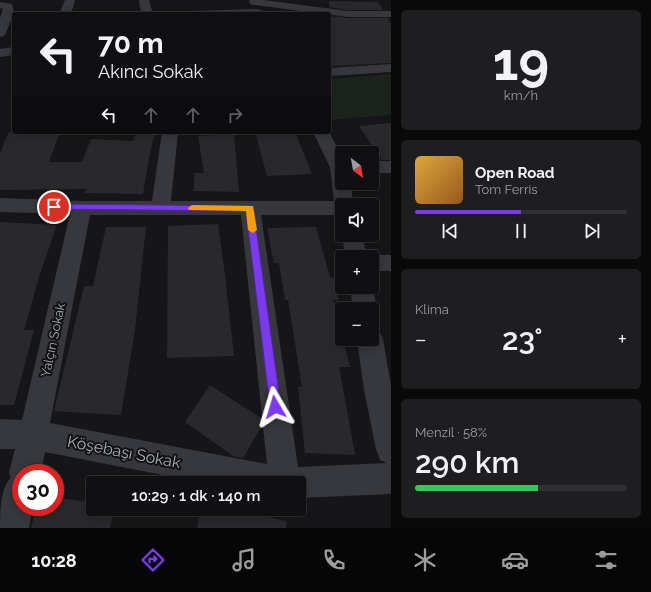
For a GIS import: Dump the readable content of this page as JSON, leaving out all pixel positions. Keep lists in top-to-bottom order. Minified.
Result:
{"streets":{"street":["Yalçın Sokak","Köşebaşı Sokak"]},"crossings":[["Yalçın Sokak","Köşebaşı Sokak"]],"north":"bottom right","page":{"tile":[["19","km/h"],"Klima",["Menzil · 58%","290 km"]],"turn":["70 m","Akıncı Sokak"],"map_buttons":["+","−"],"song":["Open Road","Tom Ferris"],"heat":["−","23°","+"],"limit":"30","trip":"10:29 · 1 dk · 140 m","tabs":"10:28"}}
